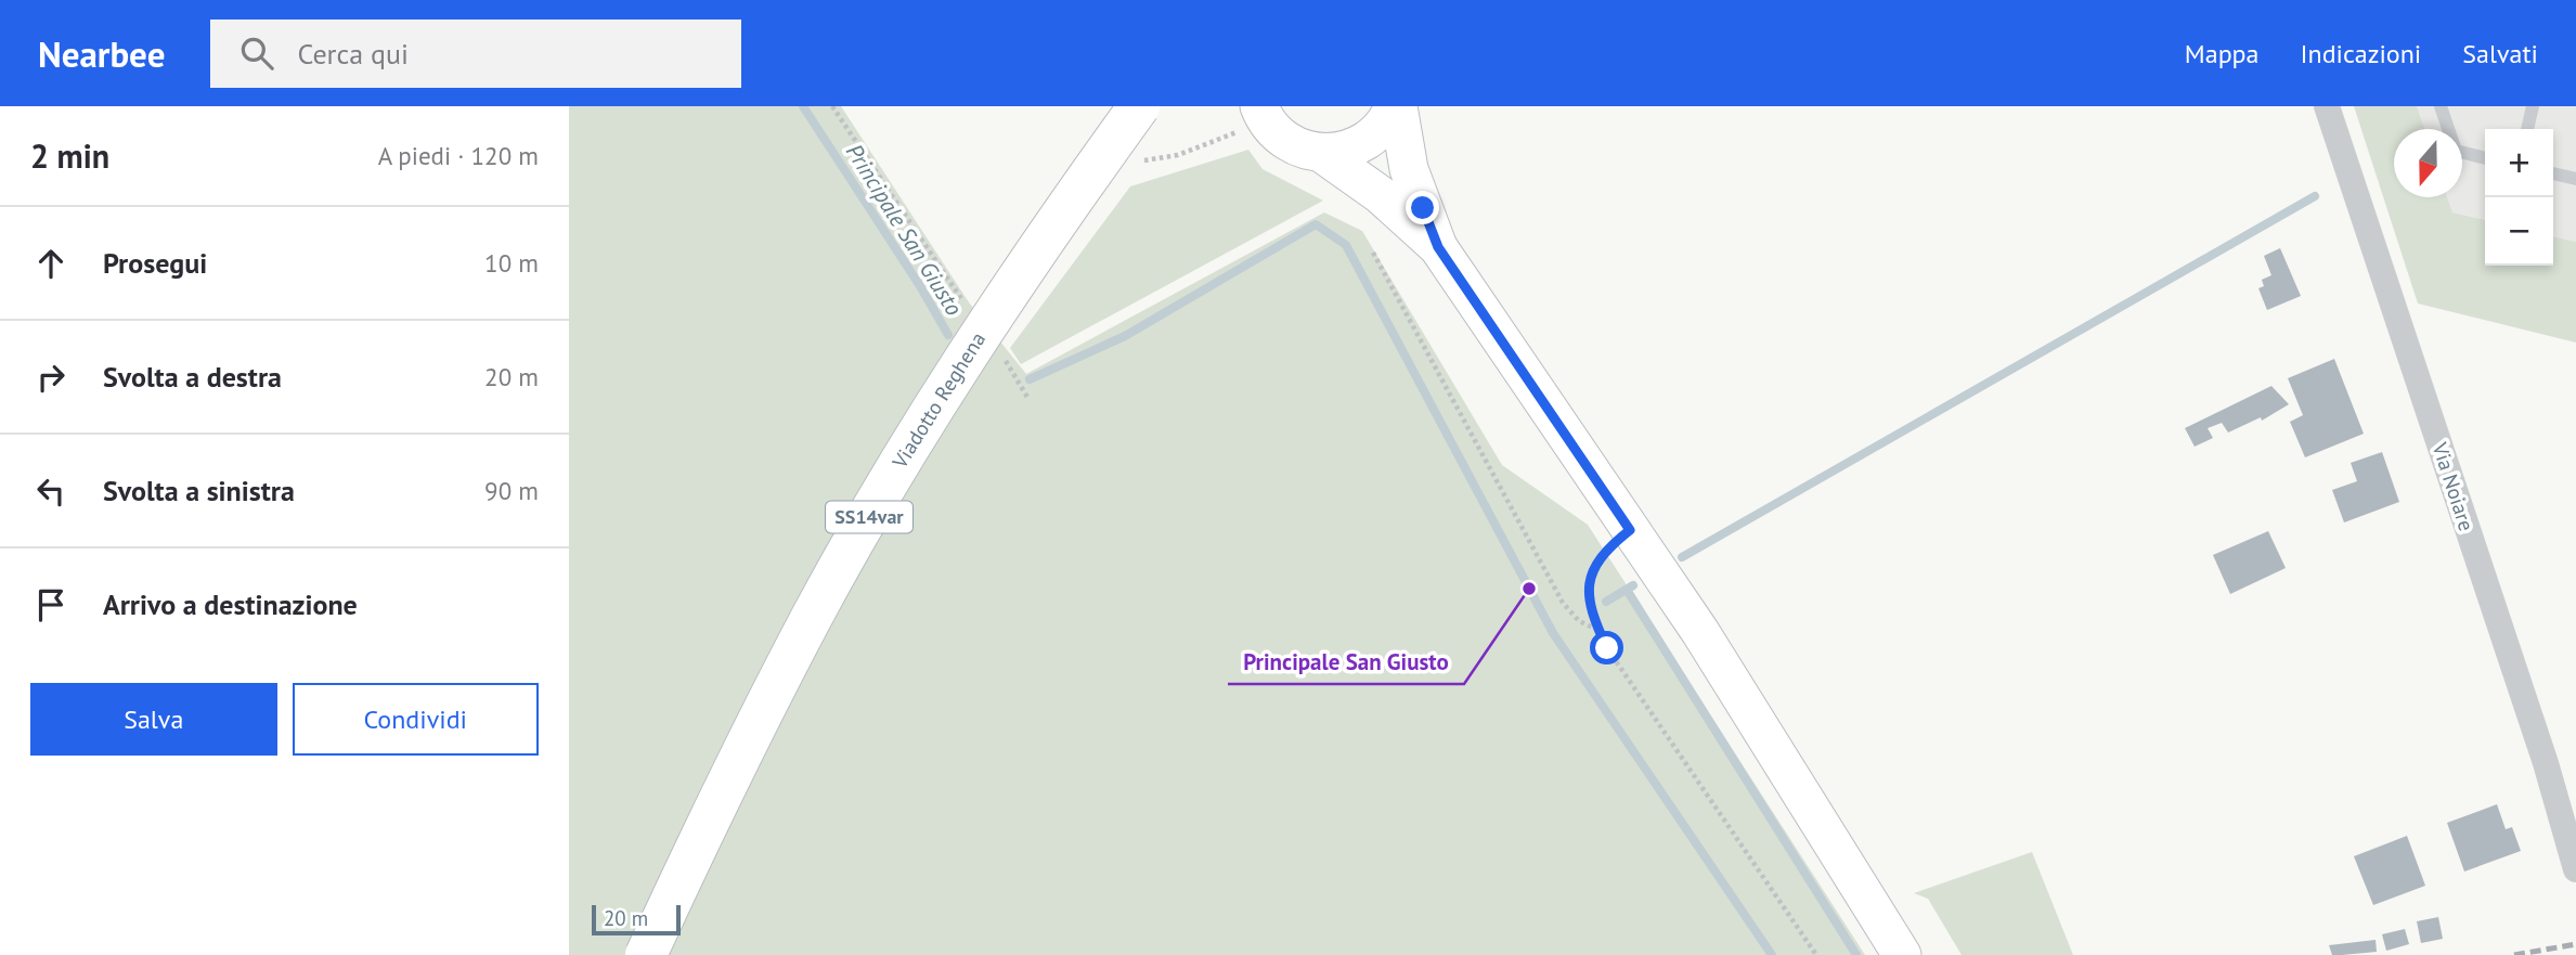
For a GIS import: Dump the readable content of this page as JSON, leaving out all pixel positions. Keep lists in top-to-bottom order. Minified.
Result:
{"streets":{"highway":["Viadotto Reghena","SS14var"],"street":["Via Noiare"]},"water":["Principale San Giusto"],"places":["Principale San Giusto"],"scale_bar":"20 m","north":"bottom","page":{"header":"Nearbee","search":"Cerca qui","nav":["Mappa","Indicazioni","Salvati"],"heading":["2 min","A piedi · 120 m"],"map_buttons":["+","−"],"list":[["Prosegui","10 m"],["Svolta a destra","20 m"],["Svolta a sinistra","90 m"],"Arrivo a destinazione"],"buttons":["Salva","Condividi"],"scale":"20 m"}}
